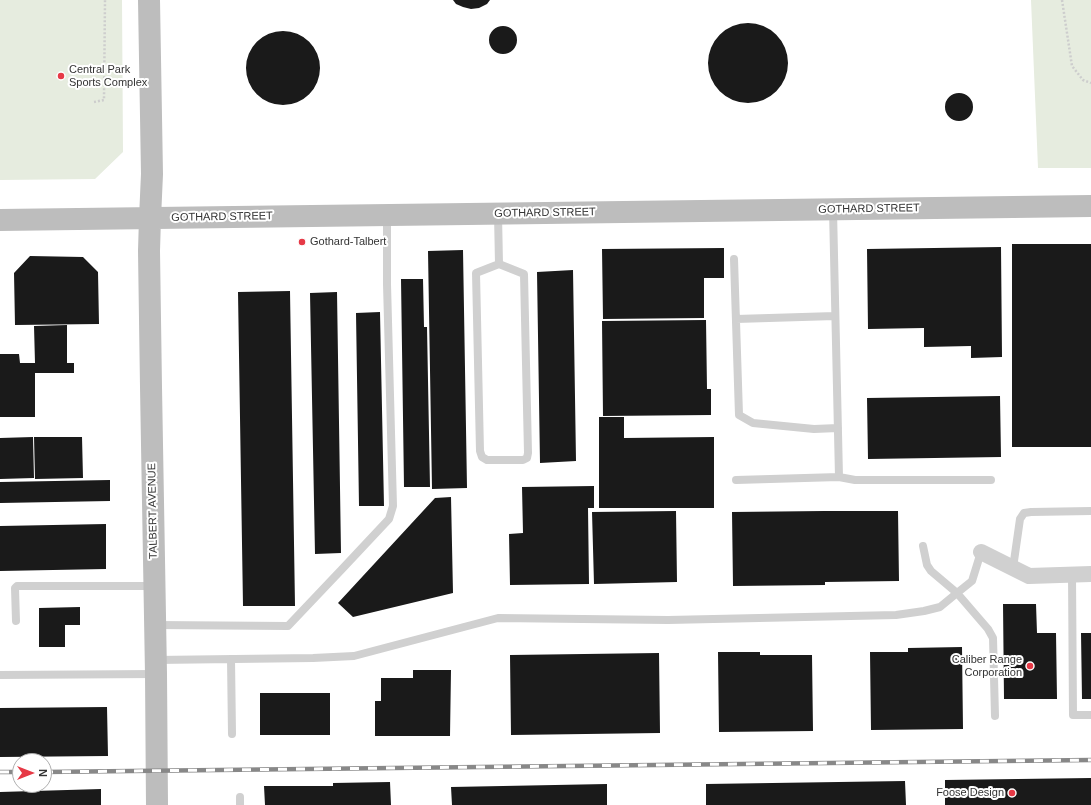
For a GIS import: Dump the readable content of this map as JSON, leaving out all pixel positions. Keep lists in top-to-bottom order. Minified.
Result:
{"streets":{"street":["GOTHARD STREET","TALBERT AVENUE"]},"crossings":[["GOTHARD STREET","TALBERT AVENUE"]],"places":["Central Park Sports Complex","Gothard-Talbert","Caliber Range Corporation","Foose Design"],"north":"right"}
